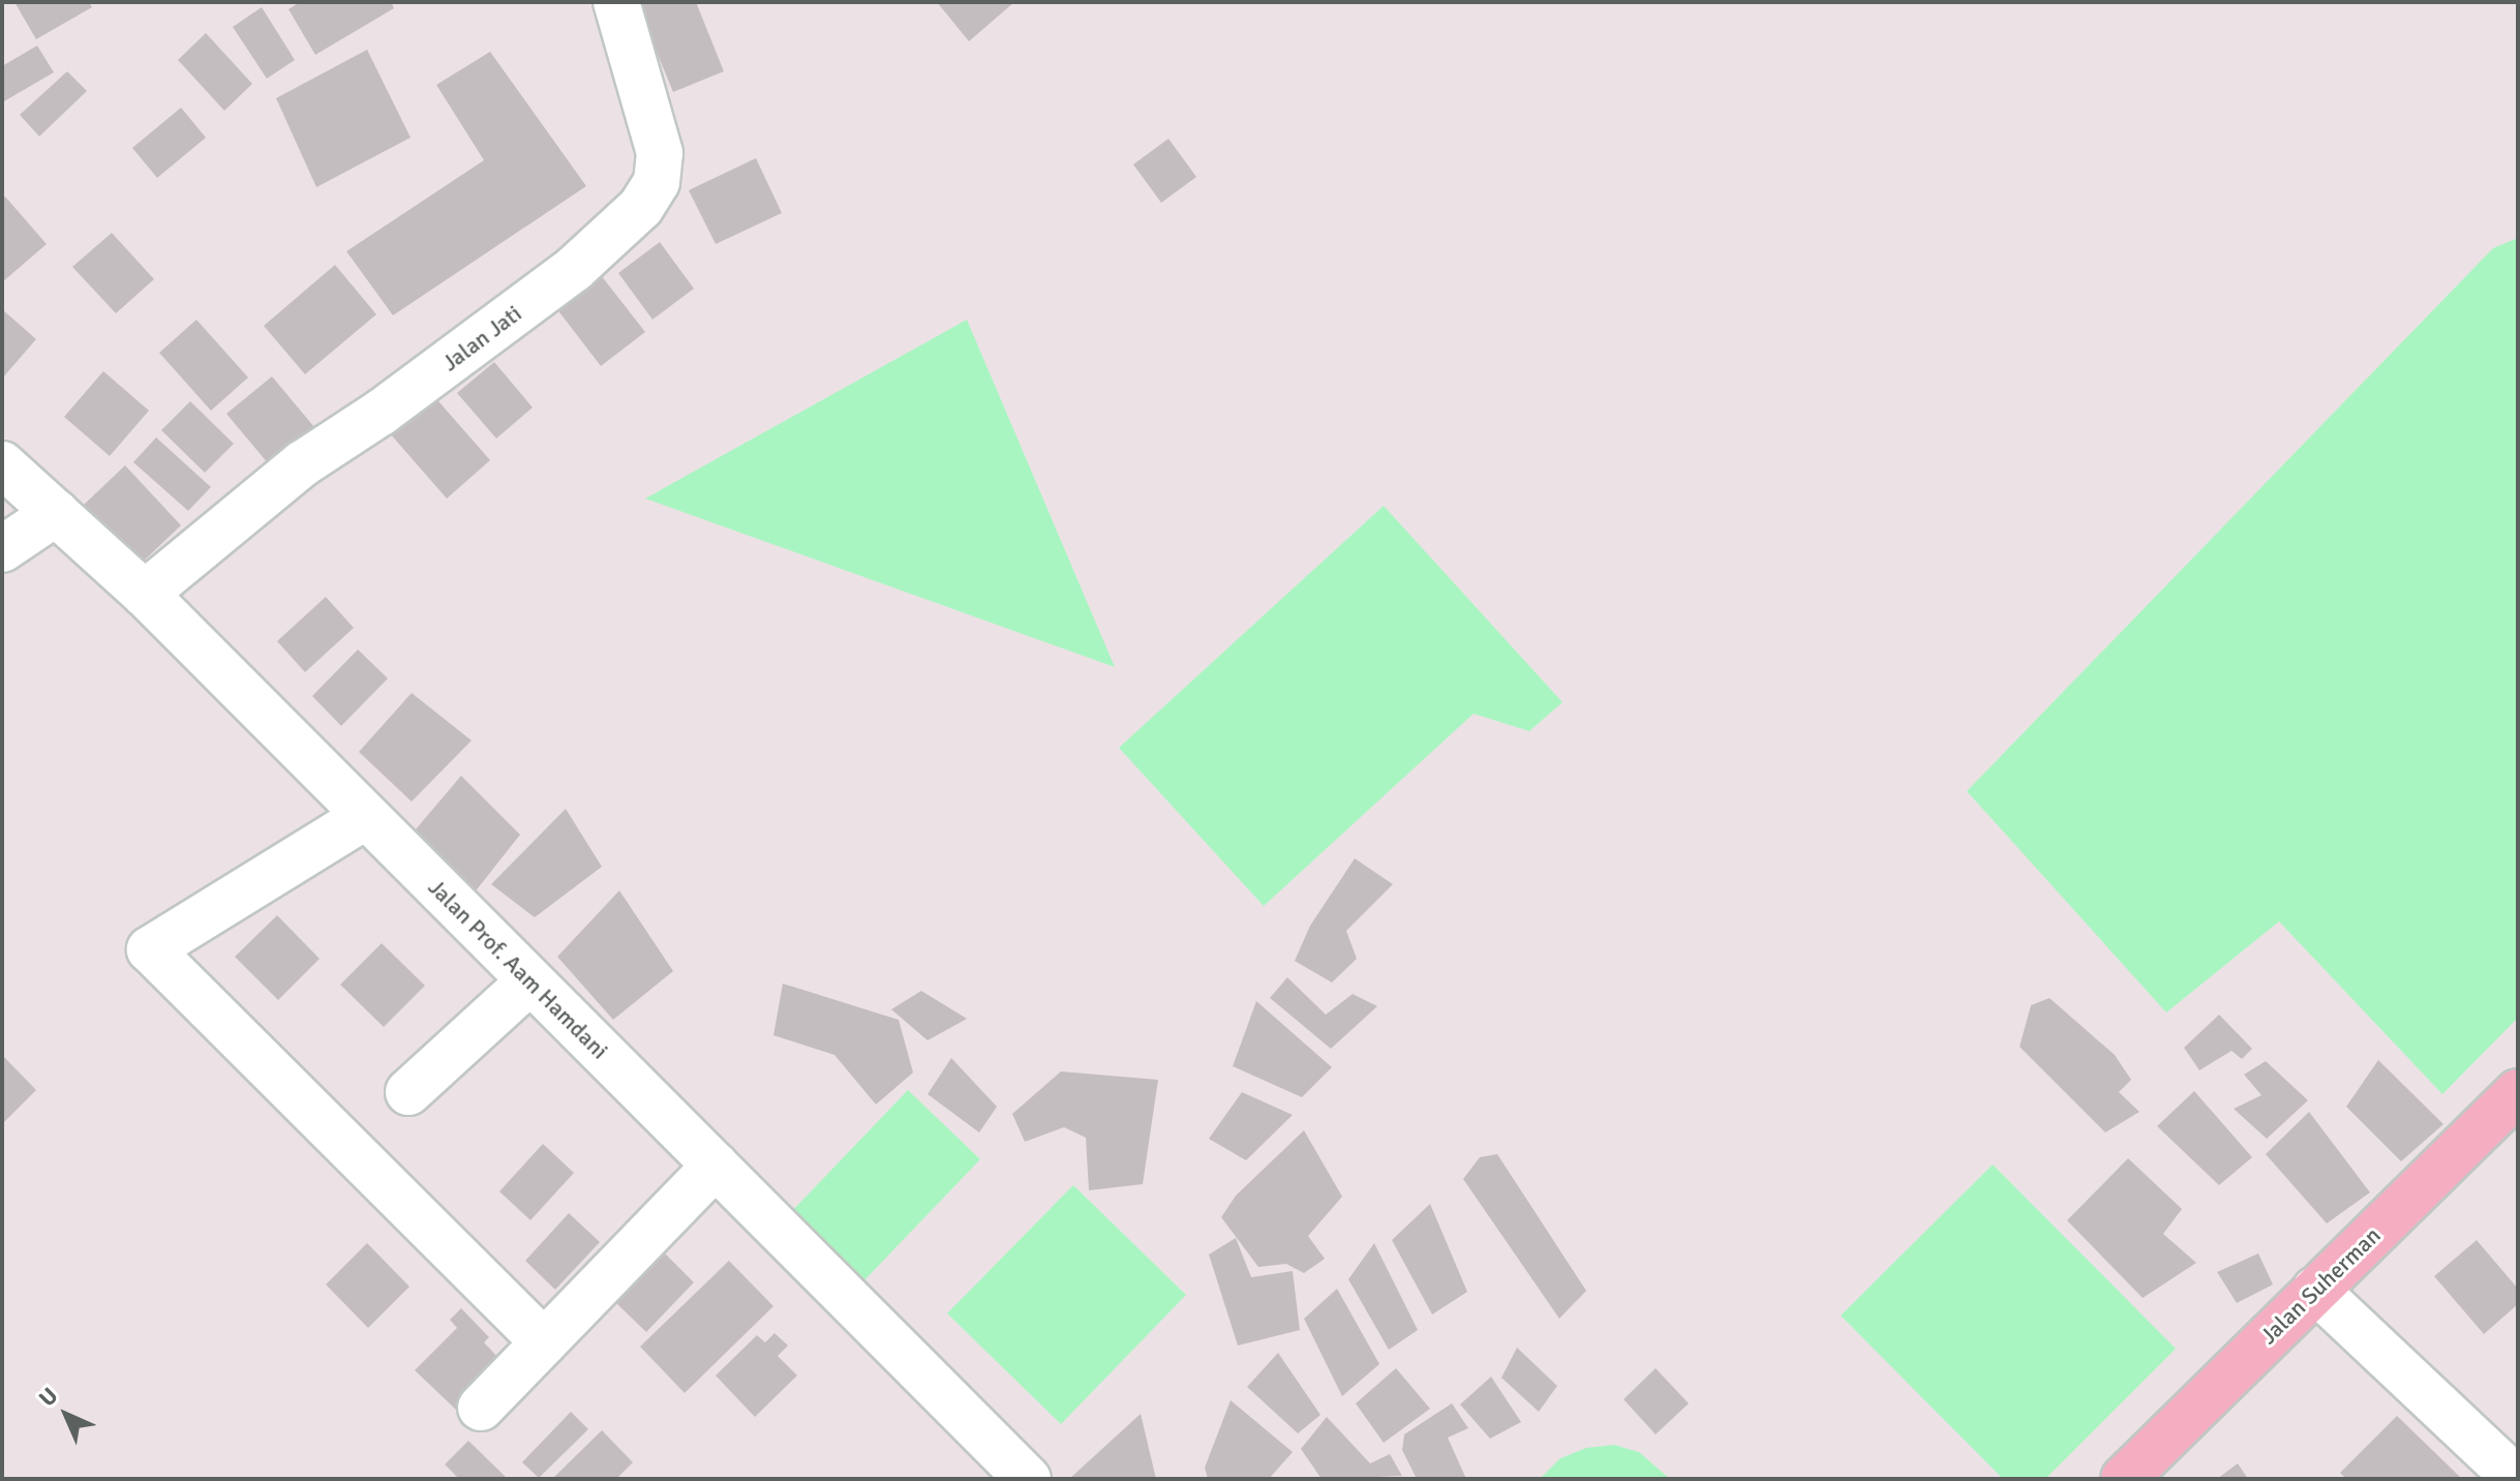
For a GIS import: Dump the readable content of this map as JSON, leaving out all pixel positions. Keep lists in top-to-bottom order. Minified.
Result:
{"streets":{"main road":["Jalan Suherman"],"street":["Jalan Jati","Jalan Prof. Aam Hamdani"]},"crossings":[["Jalan Jati","Jalan Prof. Aam Hamdani"]],"north":"top left"}
